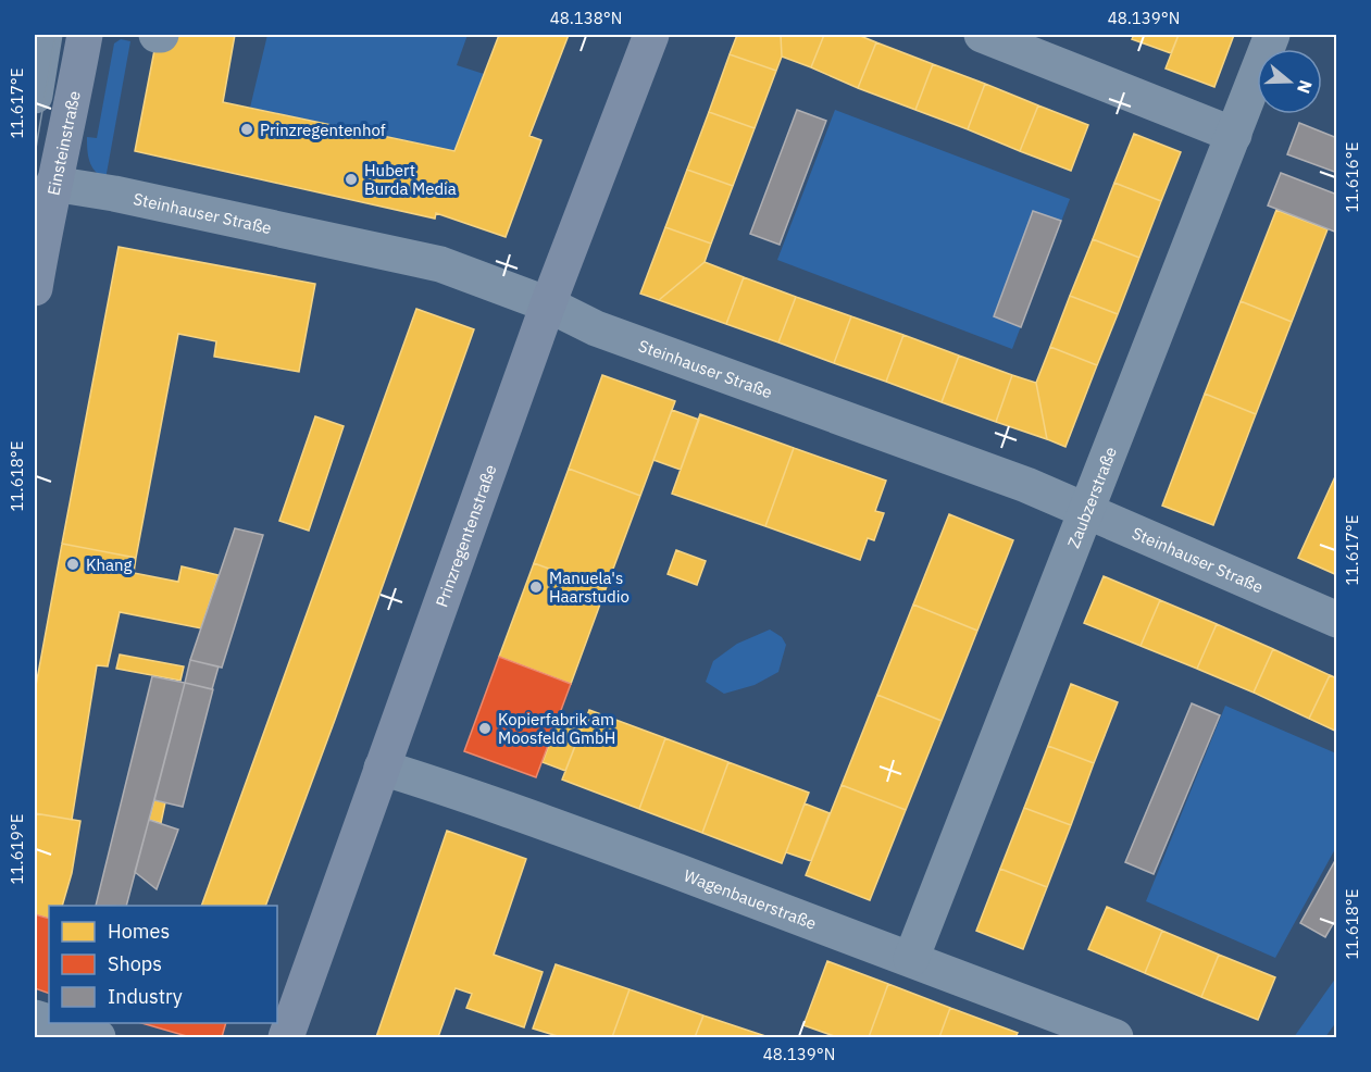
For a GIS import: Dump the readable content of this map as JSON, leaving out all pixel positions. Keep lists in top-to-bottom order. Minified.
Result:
{"streets":{"main road":["Einsteinstraße","Prinzregentenstraße"],"street":["Steinhauser Straße","Zaubzerstraße","Wagenbauerstraße"]},"crossings":[["Einsteinstraße","Steinhauser Straße"],["Steinhauser Straße","Zaubzerstraße"],["Steinhauser Straße","Prinzregentenstraße"],["Zaubzerstraße","Wagenbauerstraße"],["Prinzregentenstraße","Wagenbauerstraße"]],"places":["Prinzregentenhof","Hubert Burda Media","Khang","Manuela's Haarstudio","Kopierfabrik am Moosfeld GmbH"],"legend":["Homes","Shops","Industry"],"north":"right","coordinates":["48.138°N","48.139°N","11.617°E","11.616°E","11.618°E","11.619°E"]}
